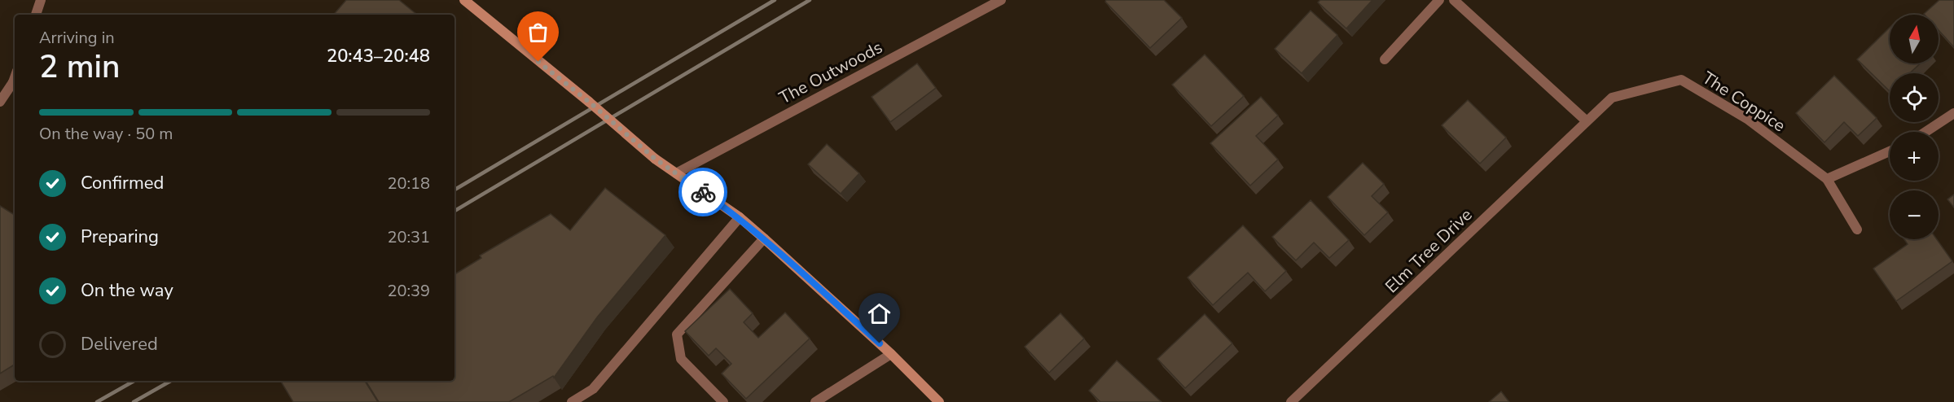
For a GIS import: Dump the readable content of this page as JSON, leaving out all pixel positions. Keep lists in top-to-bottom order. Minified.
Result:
{"streets":{"street":["The Outwoods","The Coppice","Elm Tree Drive"]},"crossings":[["The Coppice","Elm Tree Drive"]],"north":"top","page":{"map_buttons":["+","−"],"heading":["2 min","Arriving in","20:43–20:48"],"bar":"On the way · 50 m","list":[["Confirmed","20:18"],["Preparing","20:31"],["On the way","20:39"],"Delivered"]}}
